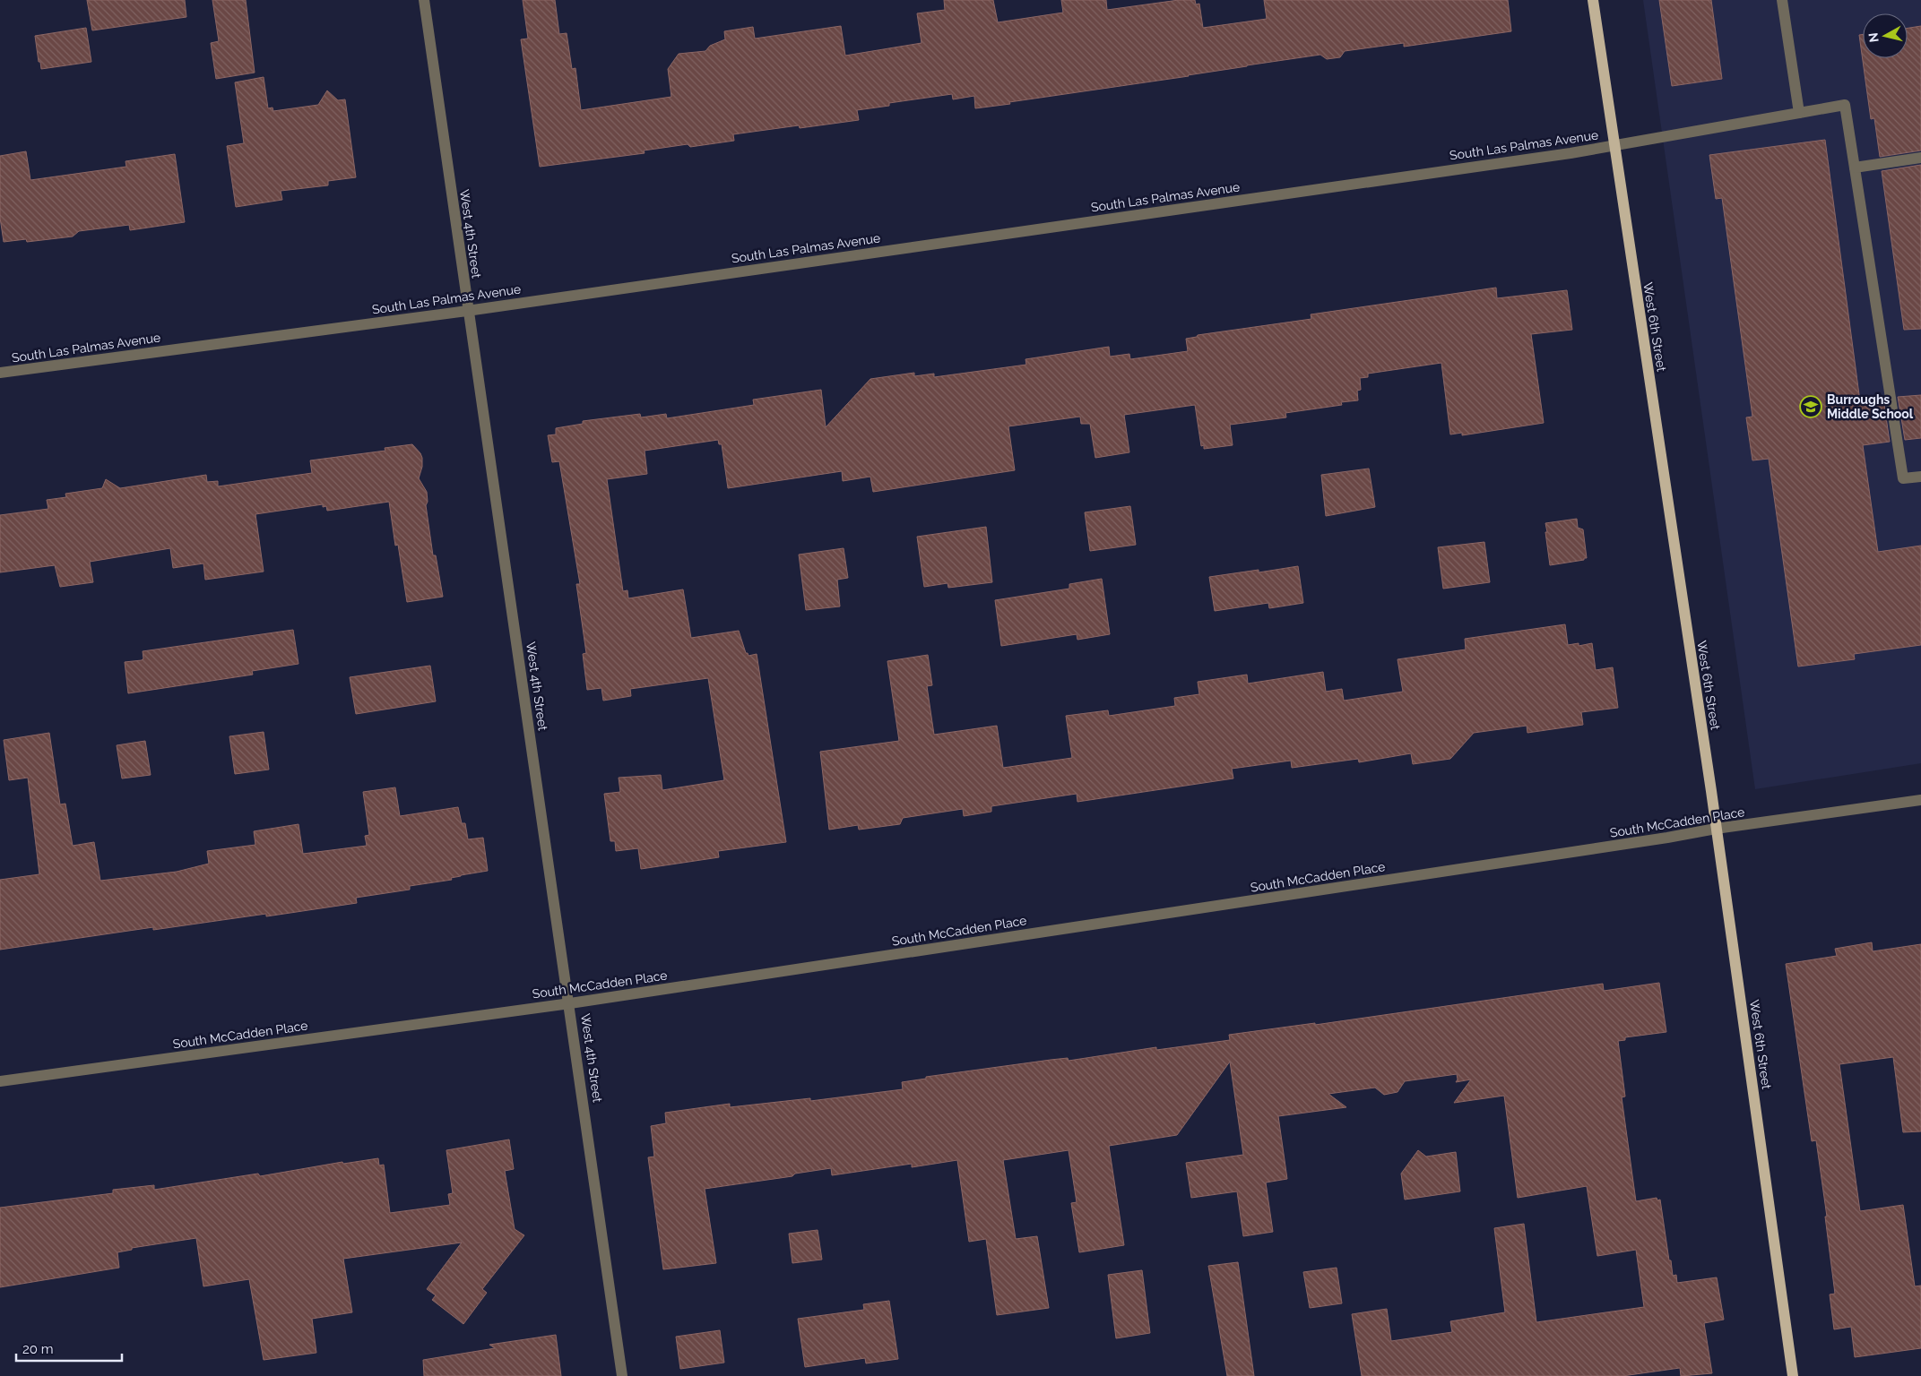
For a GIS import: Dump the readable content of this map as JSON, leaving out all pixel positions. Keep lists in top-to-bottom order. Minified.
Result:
{"streets":{"main road":["West 6th Street"],"street":["South Las Palmas Avenue","West 4th Street","South McCadden Place"]},"crossings":[["South Las Palmas Avenue","West 4th Street"],["South Las Palmas Avenue","West 6th Street"],["West 4th Street","South McCadden Place"],["West 6th Street","South McCadden Place"]],"places":{"school or university":["Burroughs Middle School"]},"scale_bar":"20 m","north":"left"}
